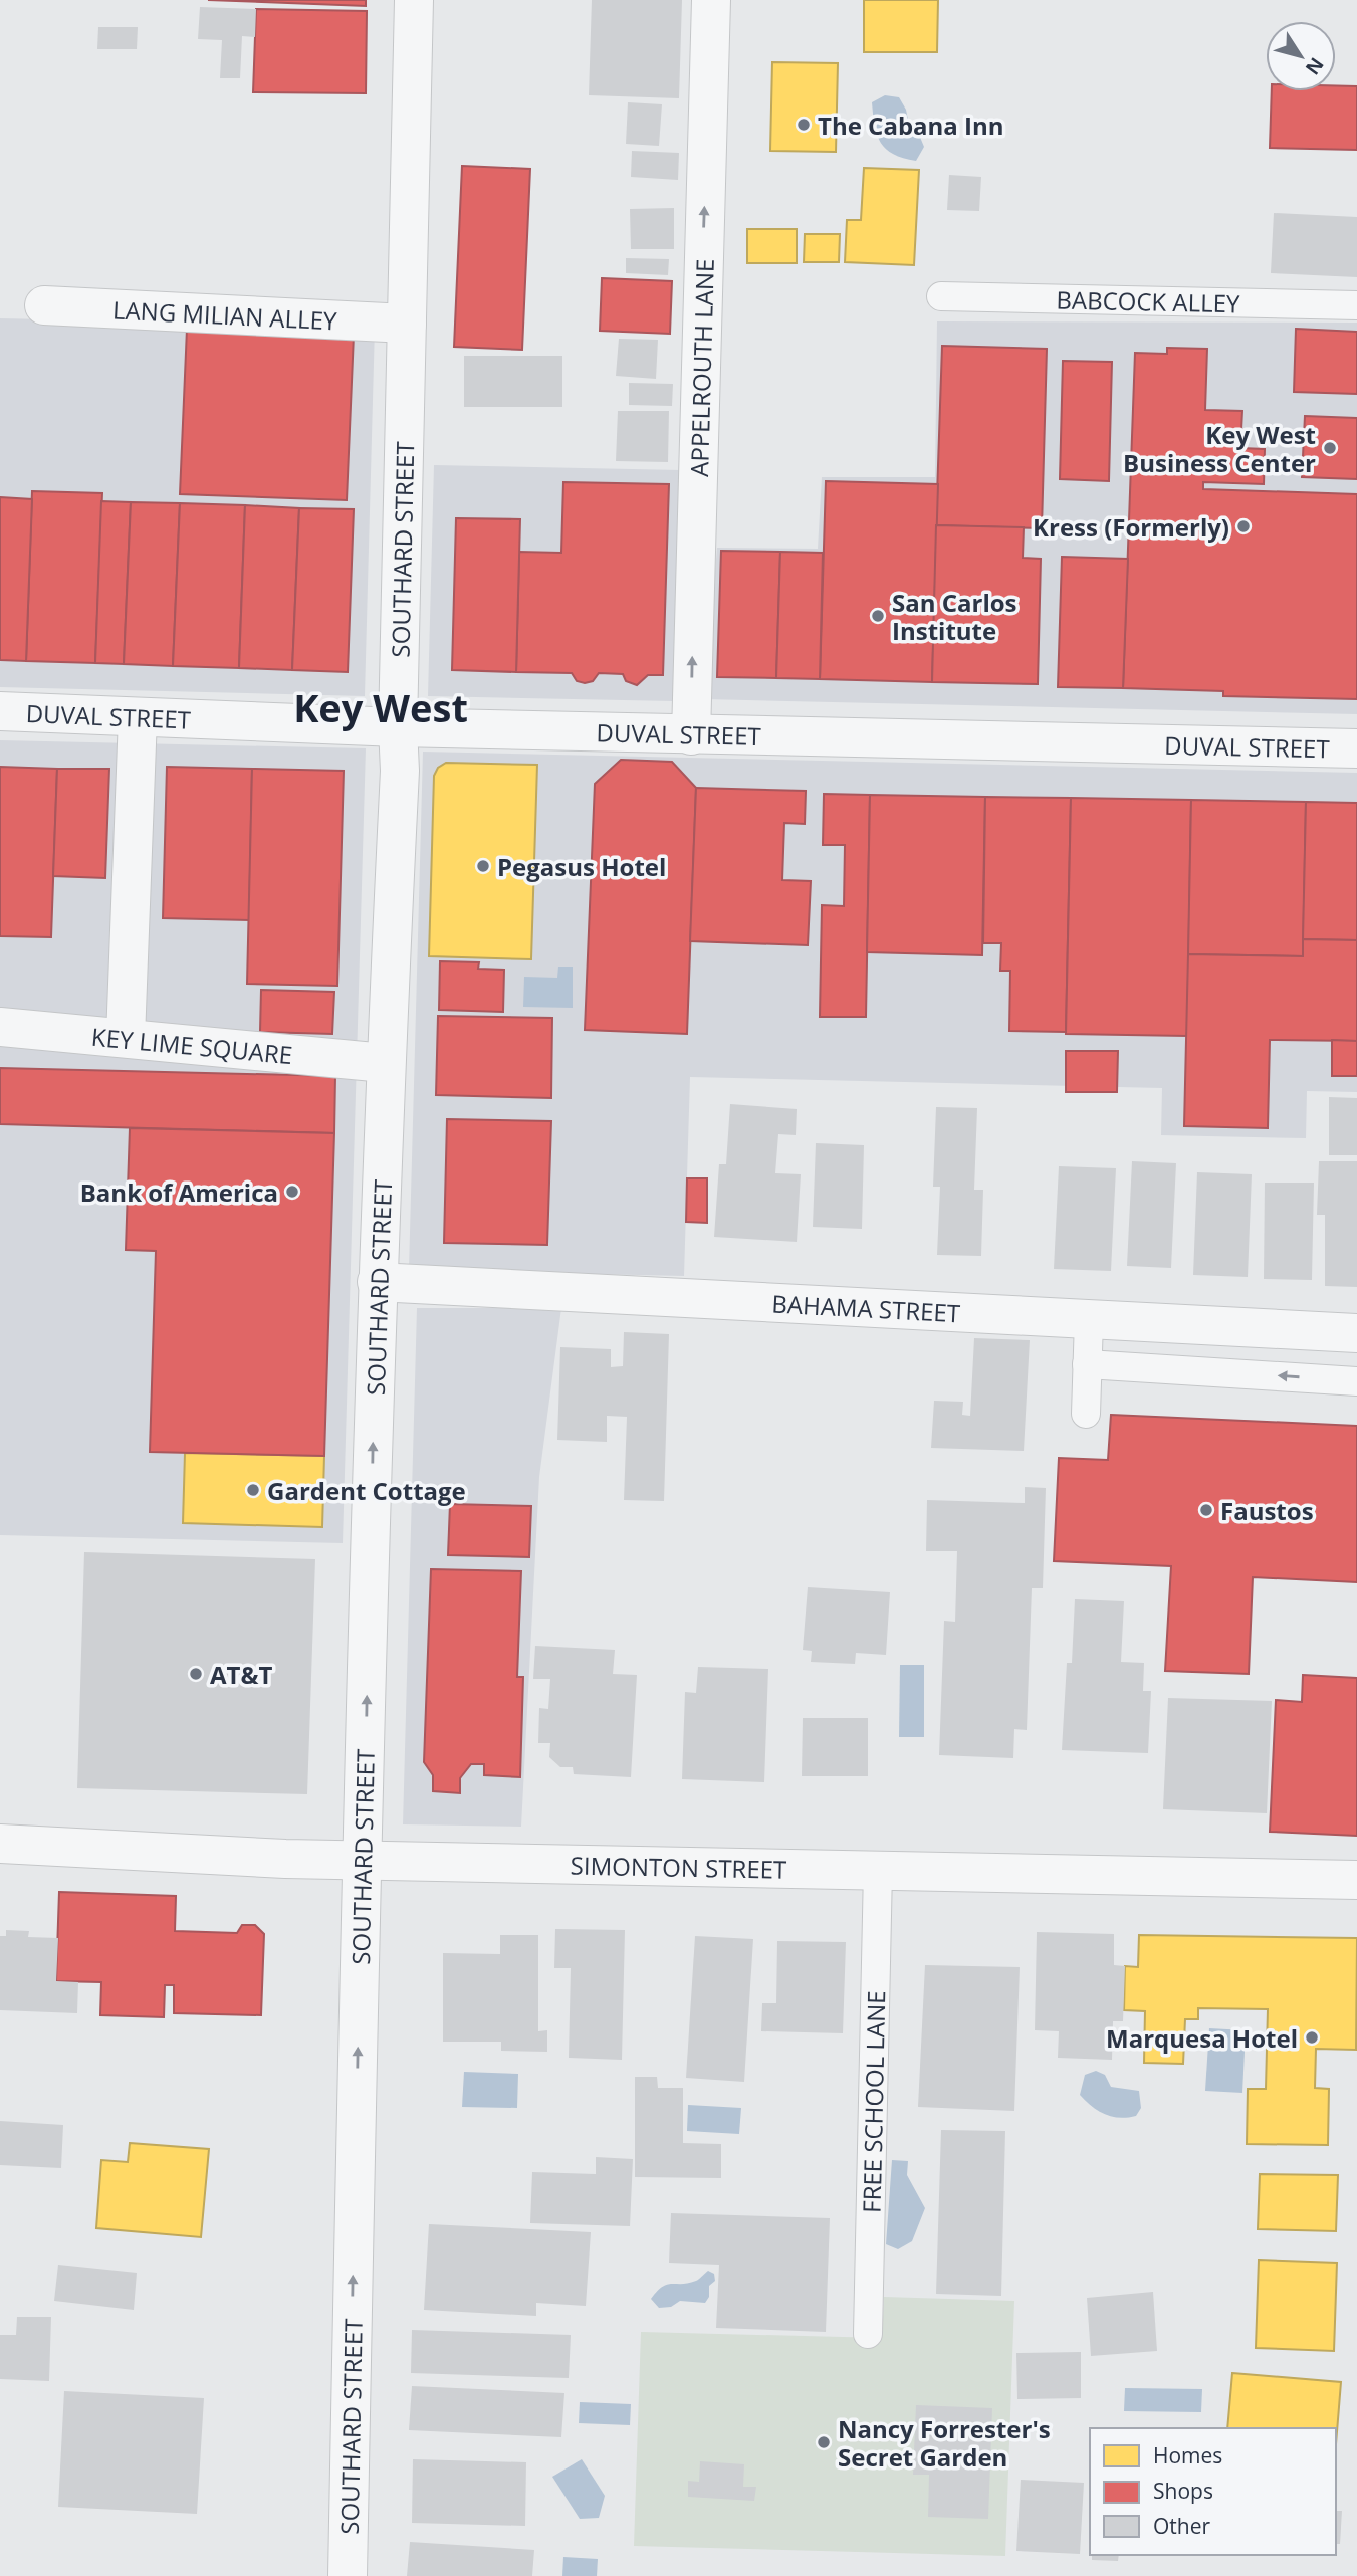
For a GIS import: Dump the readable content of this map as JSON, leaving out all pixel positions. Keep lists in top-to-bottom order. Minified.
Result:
{"streets":{"street":["LANG MILIAN ALLEY","APPELROUTH LANE","SOUTHARD STREET","DUVAL STREET","KEY LIME SQUARE","BAHAMA STREET","SIMONTON STREET"],"lane":["BABCOCK ALLEY","FREE SCHOOL LANE"]},"crossings":[["LANG MILIAN ALLEY","SOUTHARD STREET"],["APPELROUTH LANE","DUVAL STREET"],["SOUTHARD STREET","DUVAL STREET"],["SOUTHARD STREET","KEY LIME SQUARE"],["SOUTHARD STREET","BAHAMA STREET"],["SOUTHARD STREET","SIMONTON STREET"],["SIMONTON STREET","FREE SCHOOL LANE"]],"one_way":["APPELROUTH LANE","SOUTHARD STREET"],"districts":["Key West"],"places":["The Cabana Inn","Key West Business Center","Kress (Formerly)","San Carlos Institute","Pegasus Hotel","Bank of America","Gardent Cottage","Faustos","AT&T","Marquesa Hotel","Nancy Forrester's Secret Garden"],"legend":["Homes","Shops","Other"],"north":"bottom right"}
